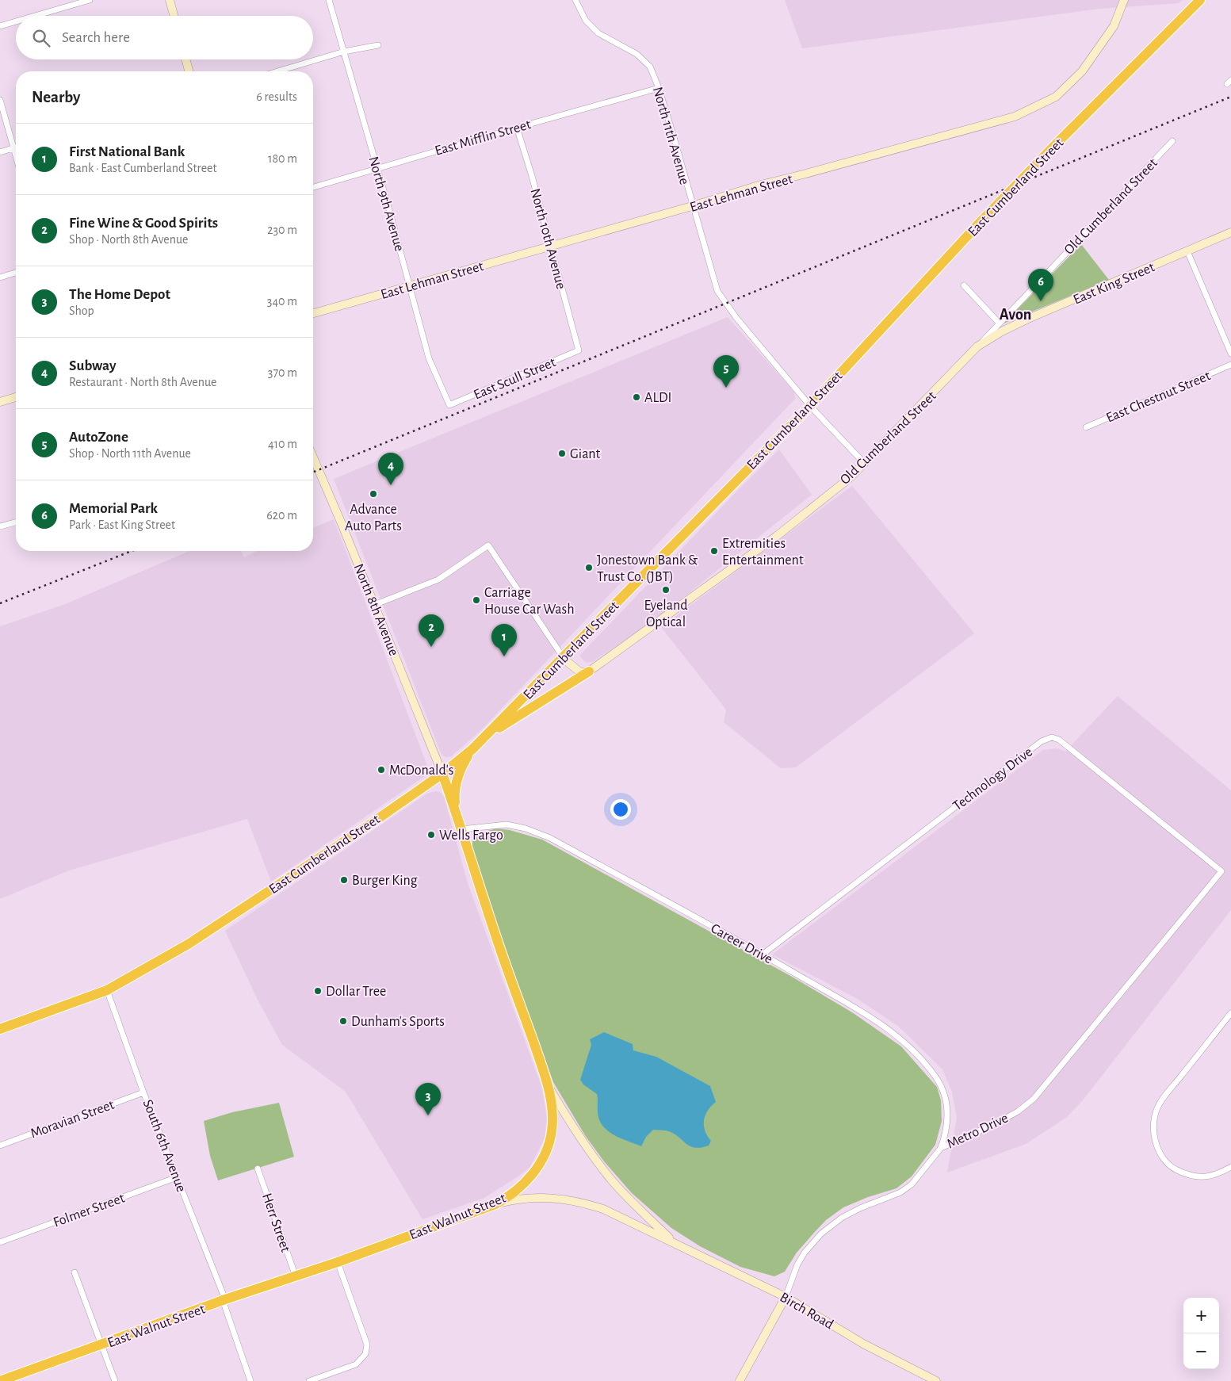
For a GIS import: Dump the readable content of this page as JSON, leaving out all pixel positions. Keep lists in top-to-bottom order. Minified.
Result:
{"streets":{"highway":["East Cumberland Street","East Walnut Street"],"street":["North 11th Avenue","East Mifflin Street","East Lehman Street","North 9th Avenue","Old Cumberland Street","North 10th Avenue","East King Street","East Scull Street","East Chestnut Street","North 8th Avenue","Technology Drive","Career Drive","Moravian Street","Metro Drive","South 6th Avenue","Folmer Street","Herr Street","Birch Road"]},"crossings":[["North 11th Avenue","East Mifflin Street"],["North 11th Avenue","East Cumberland Street"],["North 11th Avenue","East Lehman Street"],["North 11th Avenue","Old Cumberland Street"],["East Mifflin Street","North 9th Avenue"],["East Mifflin Street","North 10th Avenue"],["East Cumberland Street","North 8th Avenue"],["East Cumberland Street","South 6th Avenue"],["East Cumberland Street","East Walnut Street"],["East Lehman Street","North 9th Avenue"],["East Lehman Street","North 10th Avenue"],["North 9th Avenue","East Scull Street"],["Old Cumberland Street","East King Street"],["North 10th Avenue","East Scull Street"],["North 8th Avenue","East Walnut Street"],["Technology Drive","Career Drive"],["Technology Drive","Metro Drive"],["Career Drive","Metro Drive"],["Career Drive","East Walnut Street"],["Moravian Street","South 6th Avenue"],["Metro Drive","Birch Road"],["South 6th Avenue","Folmer Street"],["South 6th Avenue","East Walnut Street"],["East Walnut Street","Herr Street"],["East Walnut Street","Birch Road"]],"districts":["Avon"],"places":["ALDI","Giant","Advance Auto Parts","Extremities Entertainment","Jonestown Bank & Trust Co. (JBT)","Eyeland Optical","Carriage House Car Wash","McDonald's","Wells Fargo","Burger King","Dollar Tree","Dunham's Sports"],"page":{"search":"Search here","heading":["Nearby","6 results"],"list":[{"mark":"1","name":"First National Bank","note":"Bank · East Cumberland Street","value":"180 m"},{"mark":"2","name":"Fine Wine & Good Spirits","note":"Shop · North 8th Avenue","value":"230 m"},{"mark":"3","name":"The Home Depot","note":"Shop","value":"340 m"},{"mark":"4","name":"Subway","note":"Restaurant · North 8th Avenue","value":"370 m"},{"mark":"5","name":"AutoZone","note":"Shop · North 11th Avenue","value":"410 m"},{"mark":"6","name":"Memorial Park","note":"Park · East King Street","value":"620 m"}],"pins":["6","5","4","2","1","3"],"map_buttons":["+","−"]}}
